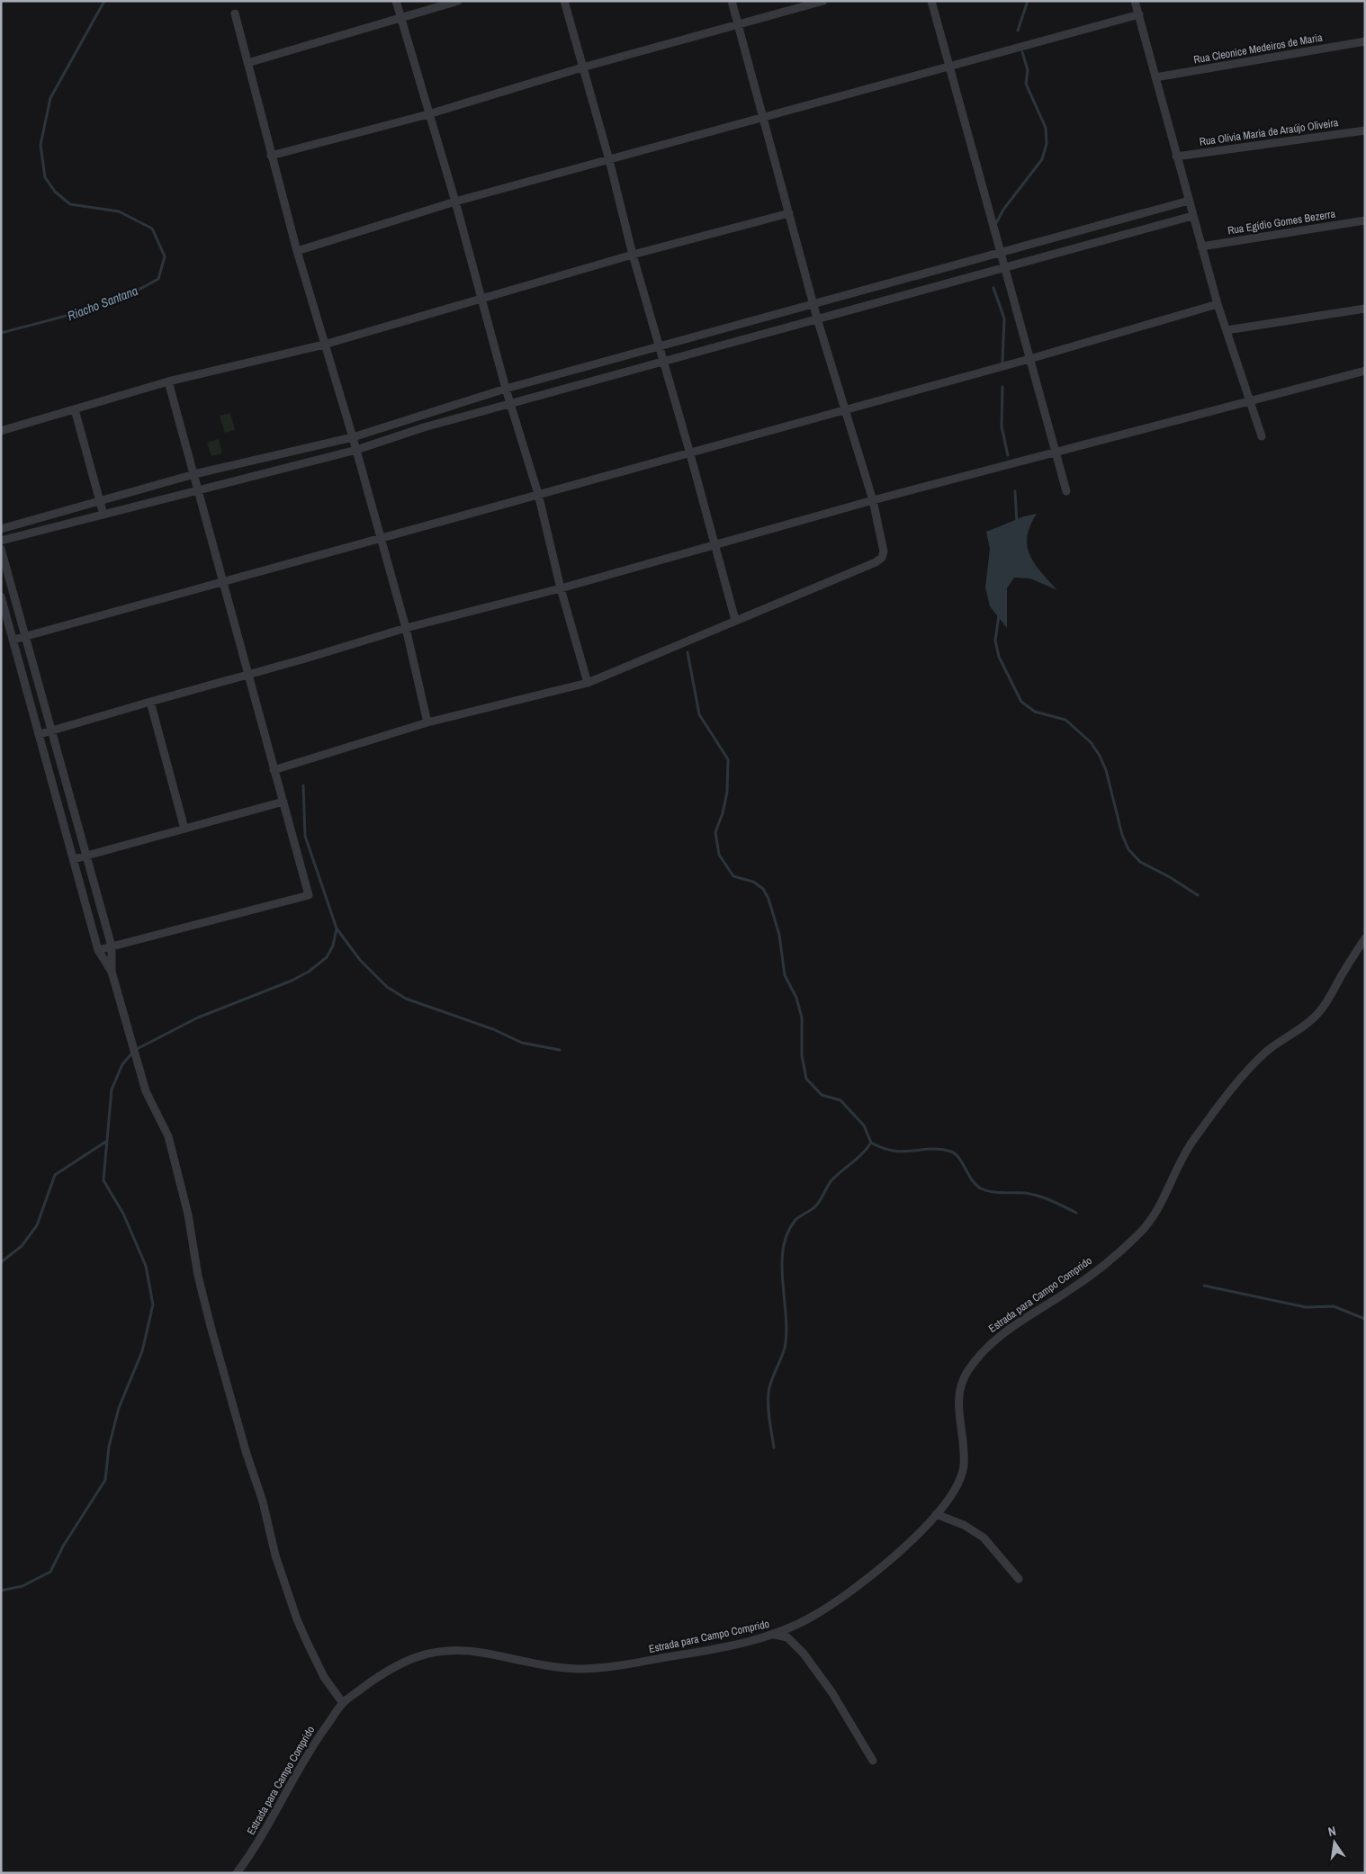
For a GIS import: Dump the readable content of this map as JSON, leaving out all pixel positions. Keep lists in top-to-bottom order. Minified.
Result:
{"streets":{"street":["Rua Cleonice Medeiros de Maria","Rua Olívia Maria de Araújo Oliveira","Rua Egídio Gomes Bezerra","Estrada para Campo Comprido"]},"water":["Riacho Santana"],"north":"top"}
